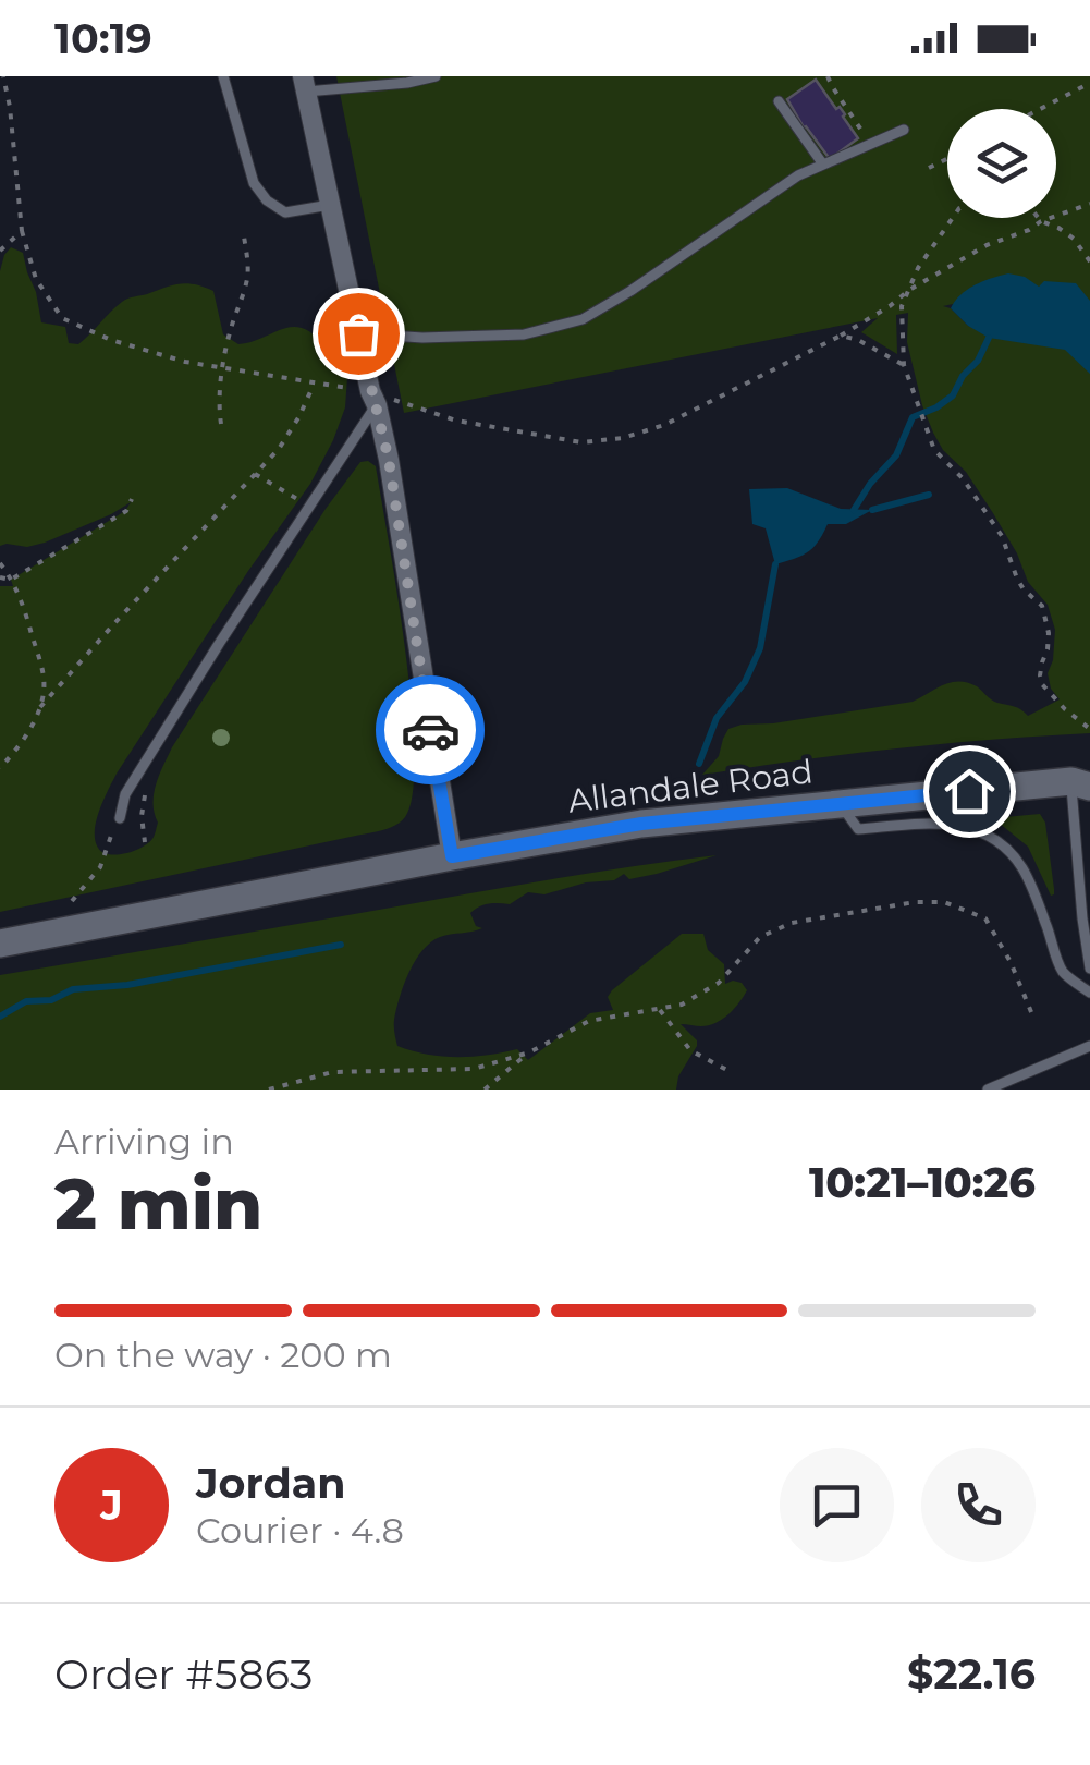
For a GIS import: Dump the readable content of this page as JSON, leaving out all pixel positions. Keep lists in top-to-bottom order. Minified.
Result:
{"streets":{"main road":["Allandale Road"]},"page":{"status":"10:19","heading":["2 min","Arriving in","10:21–10:26"],"panel":["Jordan","Courier · 4.8","Order #5863","$22.16"],"bar":"On the way · 200 m","round":"J"}}
